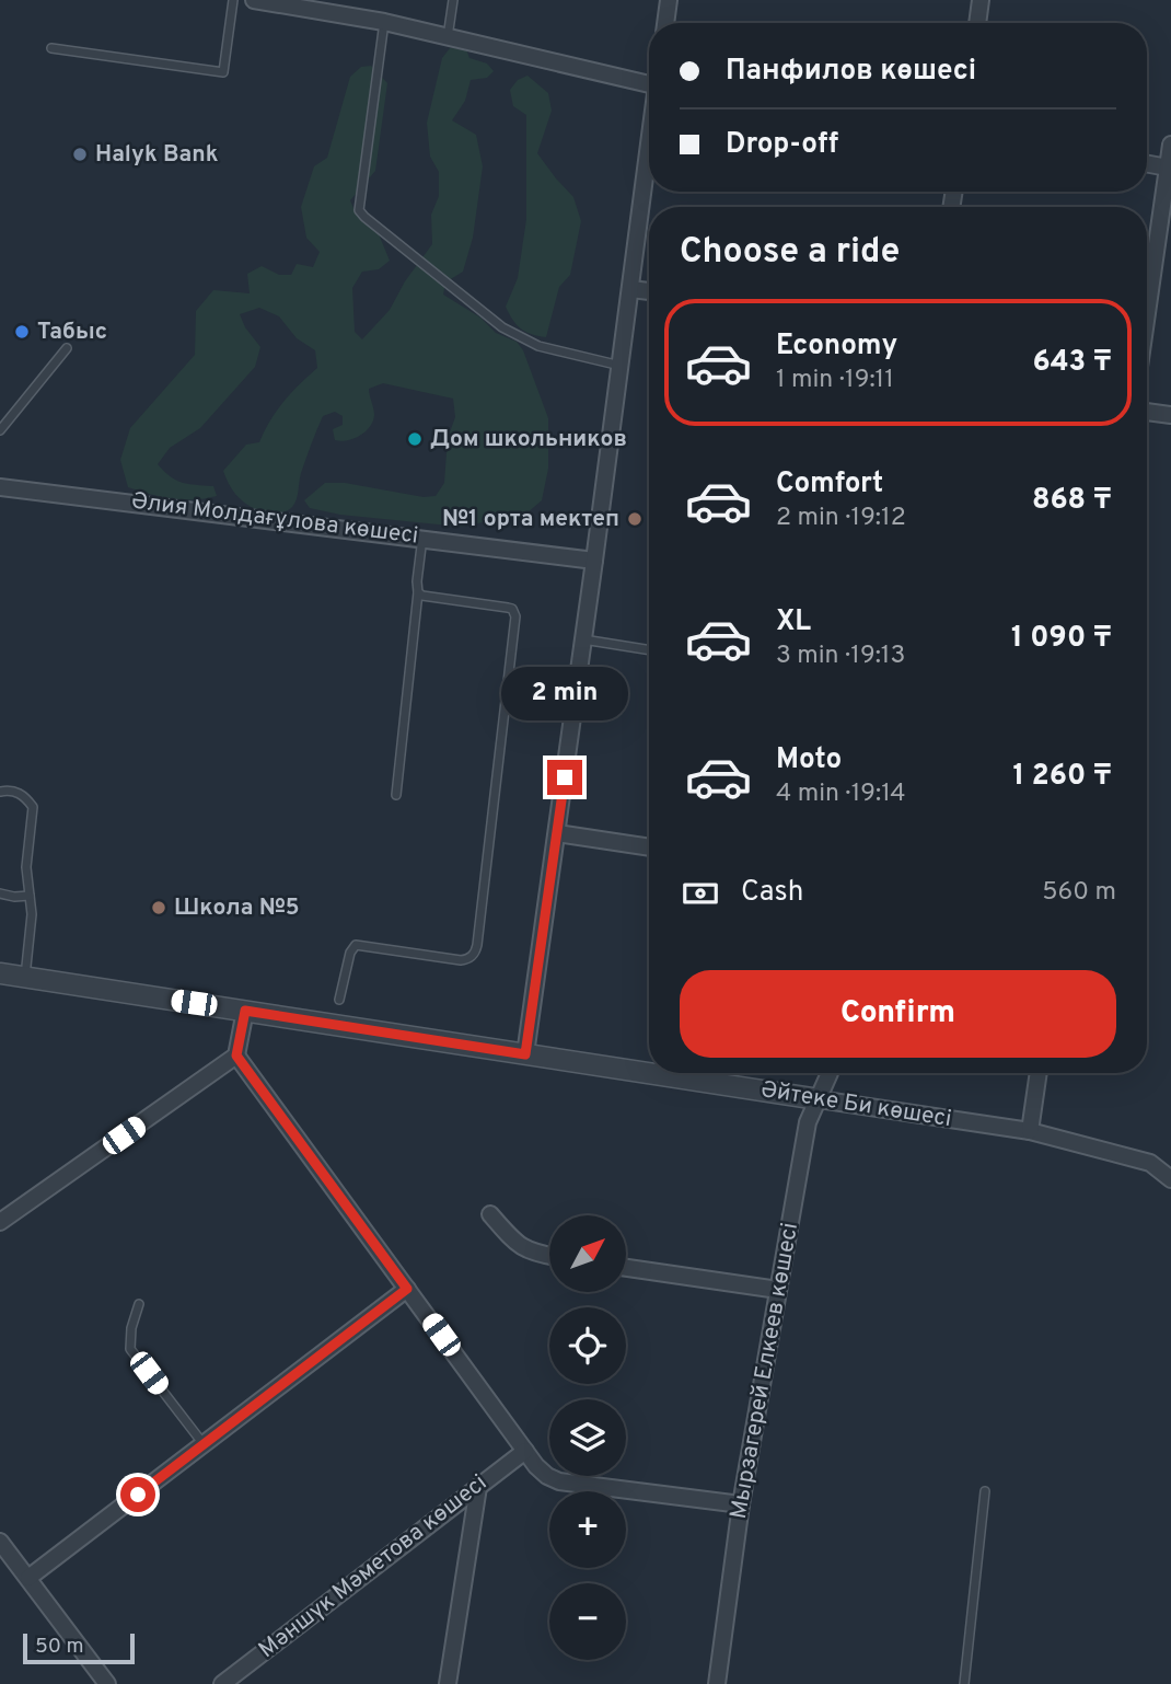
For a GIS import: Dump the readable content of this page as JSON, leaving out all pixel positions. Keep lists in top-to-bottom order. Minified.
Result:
{"streets":{"street":["Әлия Молдағұлова көшесі","Әйтеке Би көшесі","Мырзагерей Елкеев көшесі","Мәншүк Мәметова көшесі"]},"crossings":[["Әйтеке Би көшесі","Мырзагерей Елкеев көшесі"]],"places":["Halyk Bank","Табыс","Дом школьников","№1 орта мектеп","Школа №5"],"scale_bar":"50 m","north":"top right","page":{"banner":["Панфилов көшесі","Drop-off"],"heading":"Choose a ride","list":[{"name":"Economy","note":"1 min · 19:11","value":"643 ₸"},{"name":"Comfort","note":"2 min · 19:12","value":"868 ₸"},{"name":"XL","note":"3 min · 19:13","value":"1 090 ₸"},{"name":"Moto","note":"4 min · 19:14","value":"1 260 ₸"}],"bubble":"2 min","pay":["Cash","560 m"],"buttons":"Confirm","map_buttons":["+","−"],"scale":"50 m"}}
